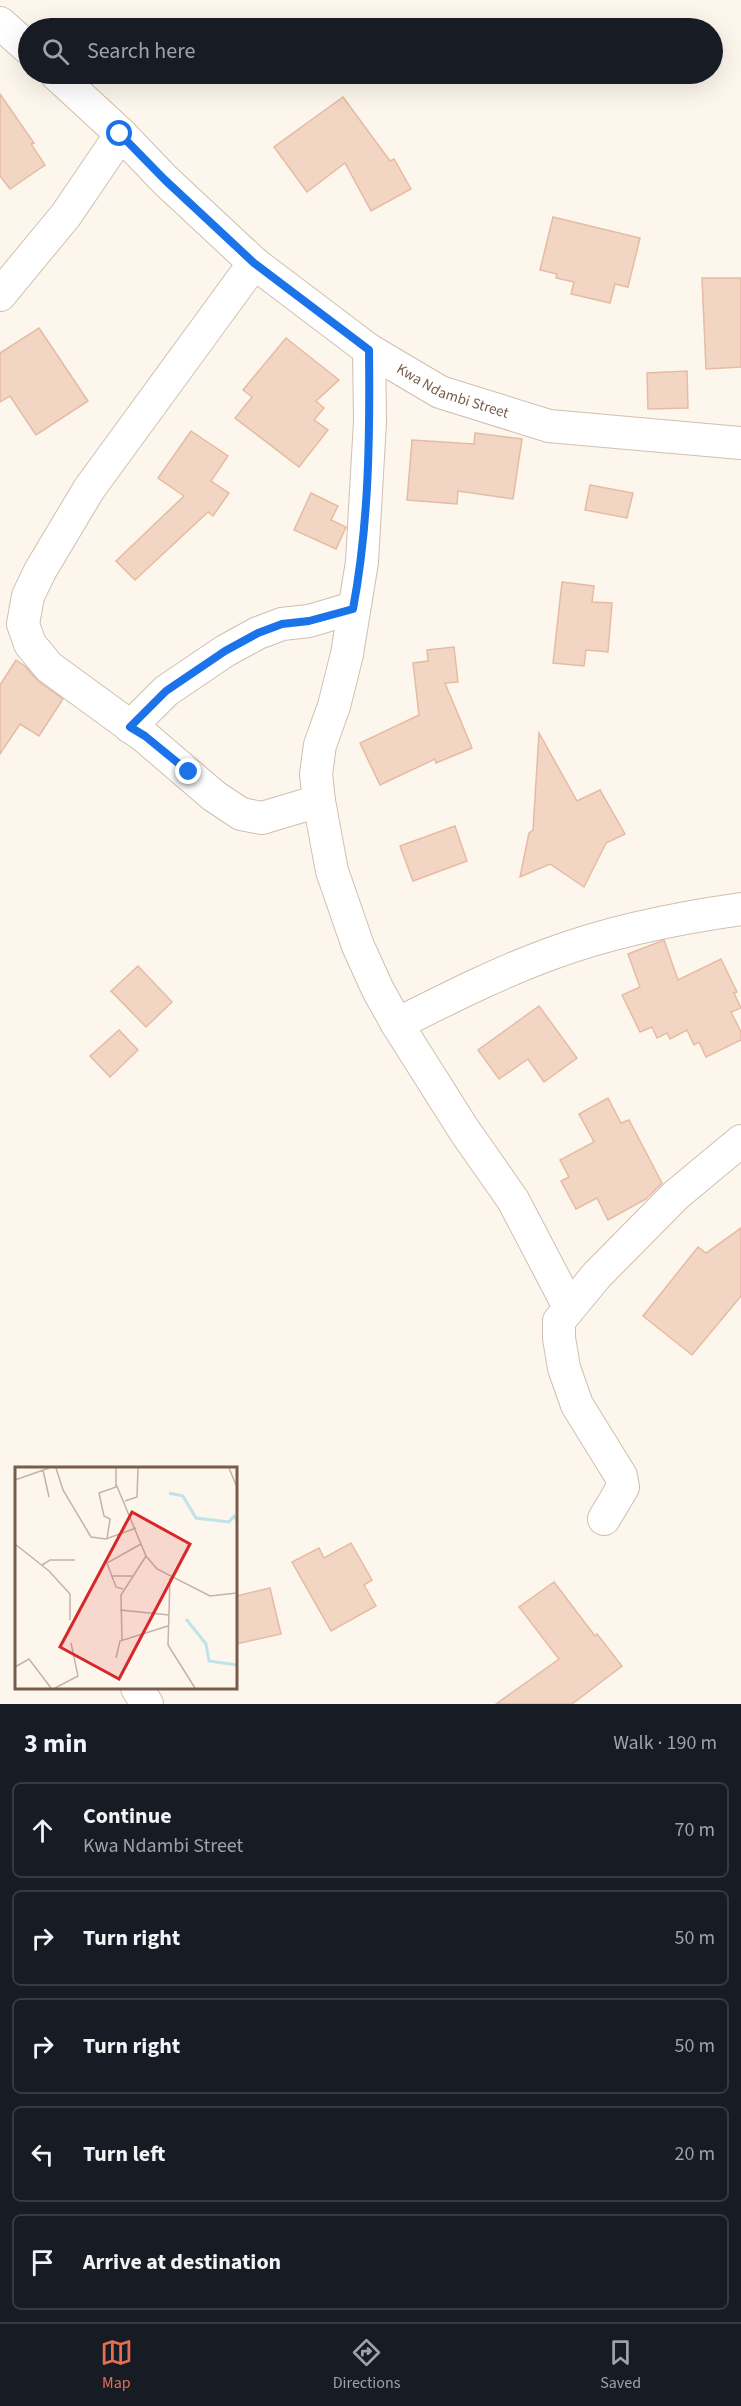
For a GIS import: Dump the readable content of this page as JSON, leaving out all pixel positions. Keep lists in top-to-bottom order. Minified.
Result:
{"streets":{"street":["Kwa Ndambi Street"]},"page":{"search":"Search here","heading":["3 min","Walk · 190 m"],"list":[["Continue","Kwa Ndambi Street","70 m"],["Turn right","50 m"],["Turn right","50 m"],["Turn left","20 m"],"Arrive at destination"],"nav":["Map","Directions","Saved"]}}
